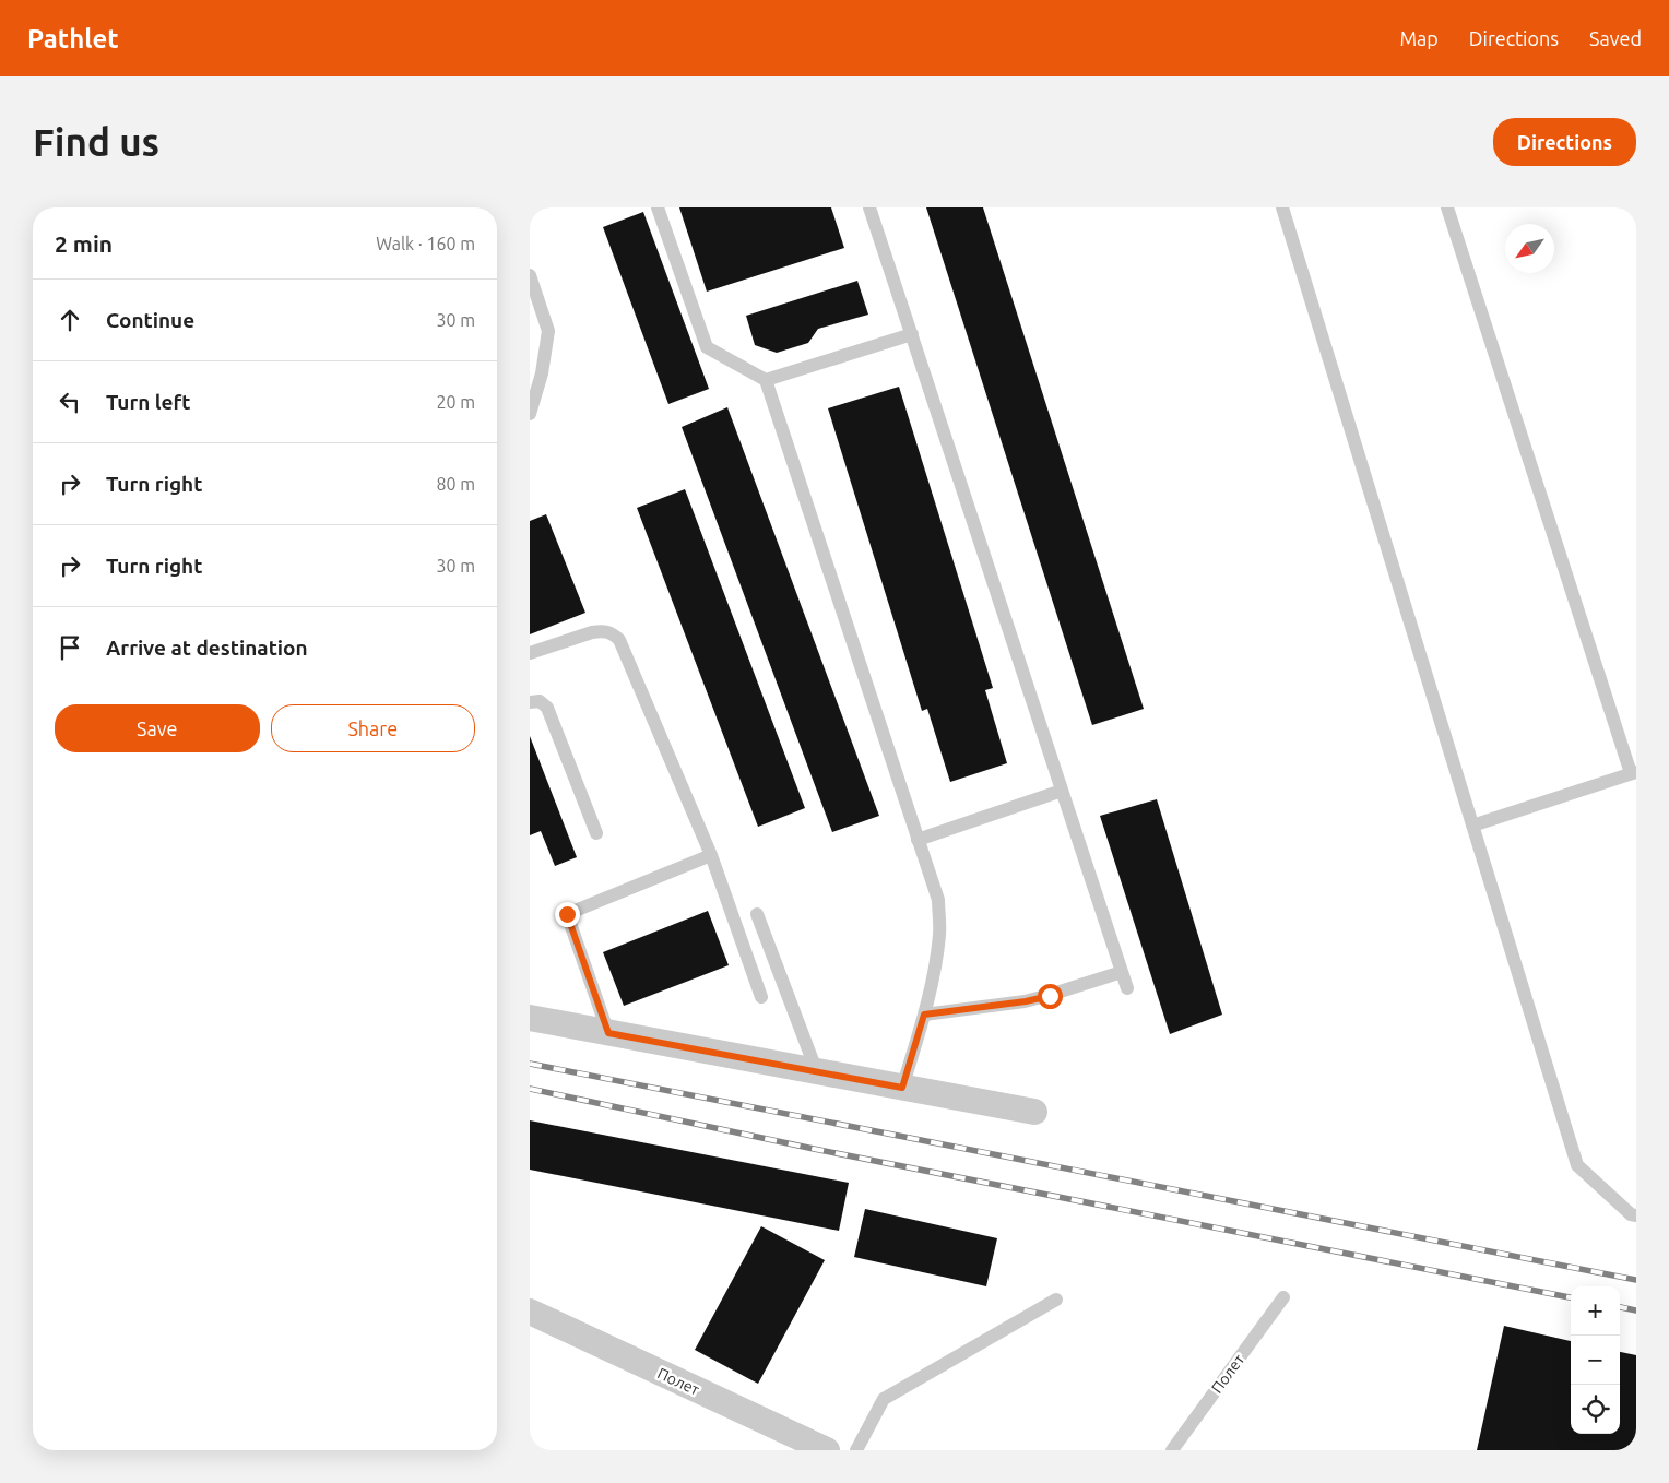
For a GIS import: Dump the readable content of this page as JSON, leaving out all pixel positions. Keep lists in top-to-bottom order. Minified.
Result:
{"streets":{"street":["Полет"]},"north":"bottom left","page":{"header":"Pathlet","nav":["Map","Directions","Saved"],"buttons":["Directions",["Save","Share"]],"title":"Find us","heading":["2 min","Walk · 160 m"],"list":[["Continue","30 m"],["Turn left","20 m"],["Turn right","80 m"],["Turn right","30 m"],"Arrive at destination"],"map_buttons":["+","−"]}}
